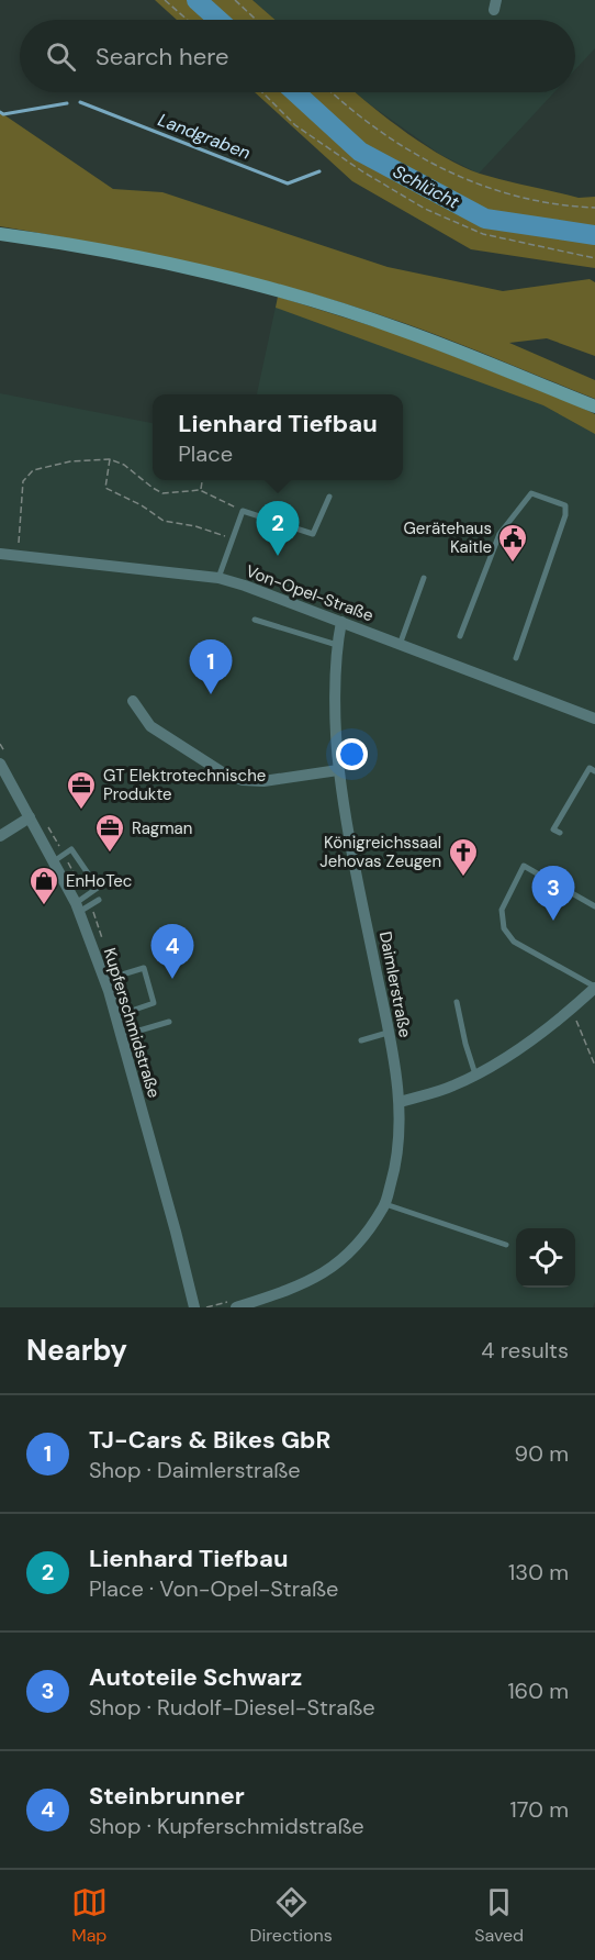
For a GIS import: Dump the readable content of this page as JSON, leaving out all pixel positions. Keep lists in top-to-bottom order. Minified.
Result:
{"streets":{"street":["Von-Opel-Straße","Daimlerstraße","Kupferschmidstraße"]},"crossings":[["Von-Opel-Straße","Daimlerstraße"]],"water":["Landgraben","Schlücht"],"places":{"public building":["Gerätehaus Kaitle"],"office":["GT Elektrotechnische Produkte","Ragman"],"church":["Königreichssaal Jehovas Zeugen"],"shop":["EnHoTec"]},"page":{"search":"Search here","popup":["Lienhard Tiefbau","Place"],"pins":["2","1","3","4"],"heading":["Nearby","4 results"],"list":[{"mark":"1","name":"TJ-Cars & Bikes GbR","note":"Shop · Daimlerstraße","value":"90 m"},{"mark":"2","name":"Lienhard Tiefbau","note":"Place · Von-Opel-Straße","value":"130 m"},{"mark":"3","name":"Autoteile Schwarz","note":"Shop · Rudolf-Diesel-Straße","value":"160 m"},{"mark":"4","name":"Steinbrunner","note":"Shop · Kupferschmidstraße","value":"170 m"}],"nav":["Map","Directions","Saved"]}}
